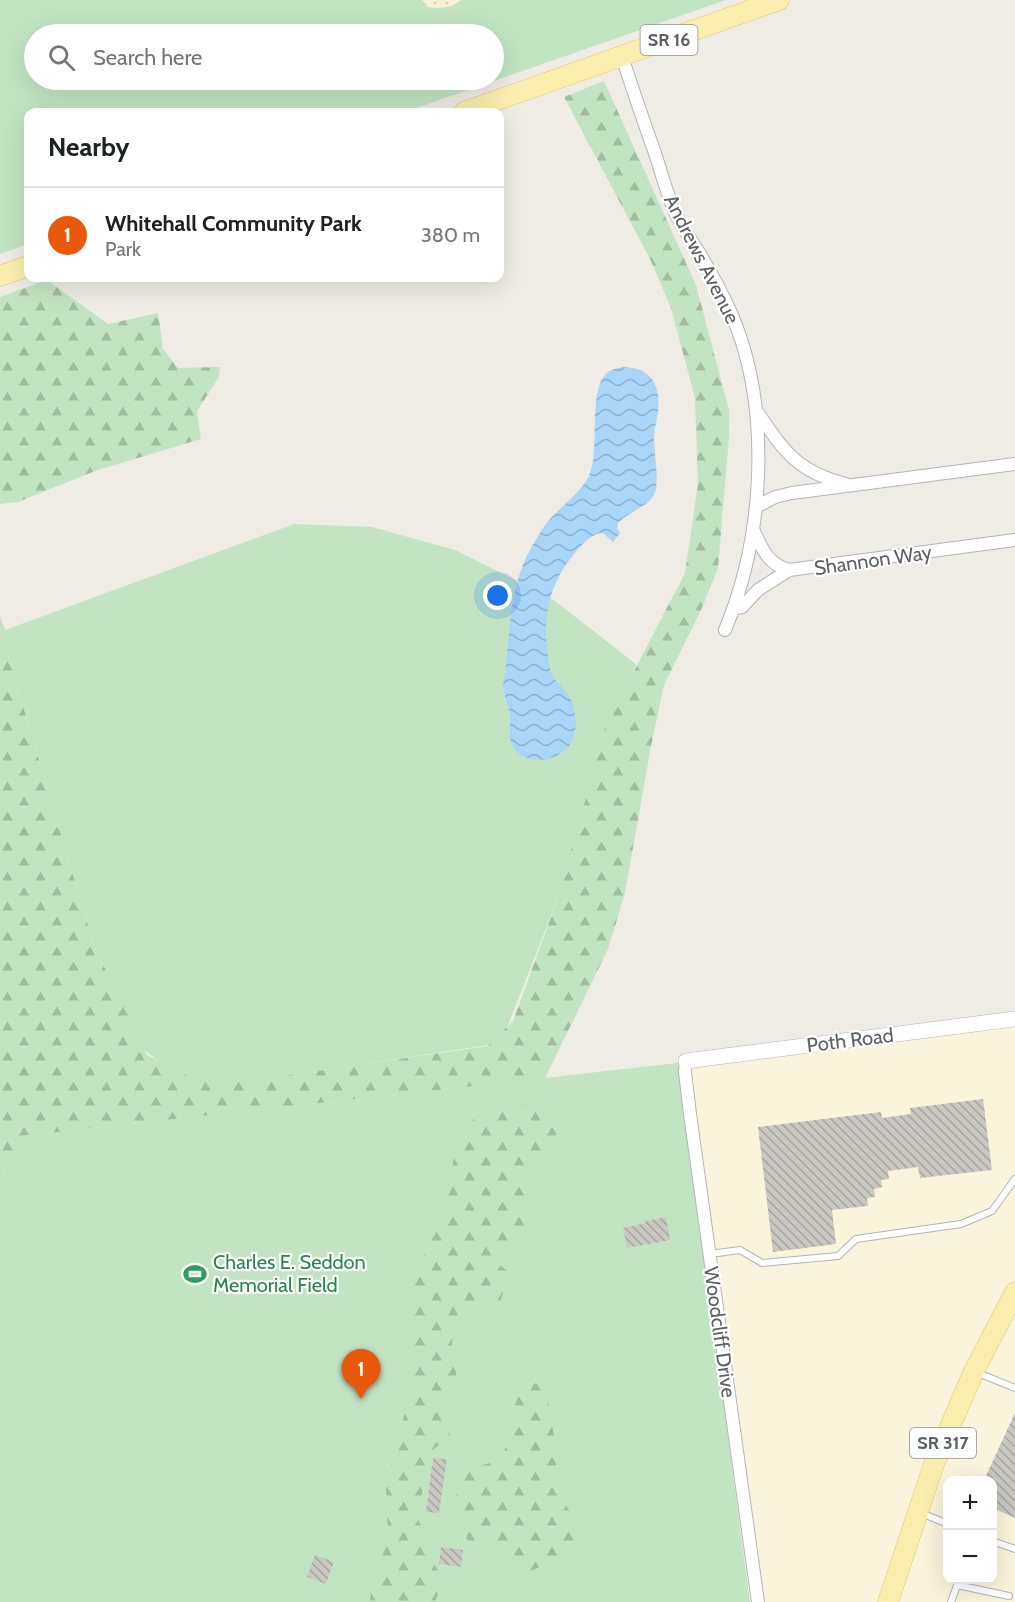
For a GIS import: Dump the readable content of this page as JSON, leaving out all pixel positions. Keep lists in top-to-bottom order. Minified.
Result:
{"streets":{"main road":["SR 16","SR 317"],"street":["Andrews Avenue","Shannon Way","Poth Road","Woodcliff Drive"]},"crossings":[["SR 16","Andrews Avenue"],["Andrews Avenue","Shannon Way"],["Poth Road","Woodcliff Drive"]],"places":{"sports":["Charles E. Seddon Memorial Field"]},"page":{"search":"Search here","heading":"Nearby","list":[{"mark":"1","name":"Whitehall Community Park","note":"Park","value":"380 m"}],"pins":"1","map_buttons":["+","−"]}}
